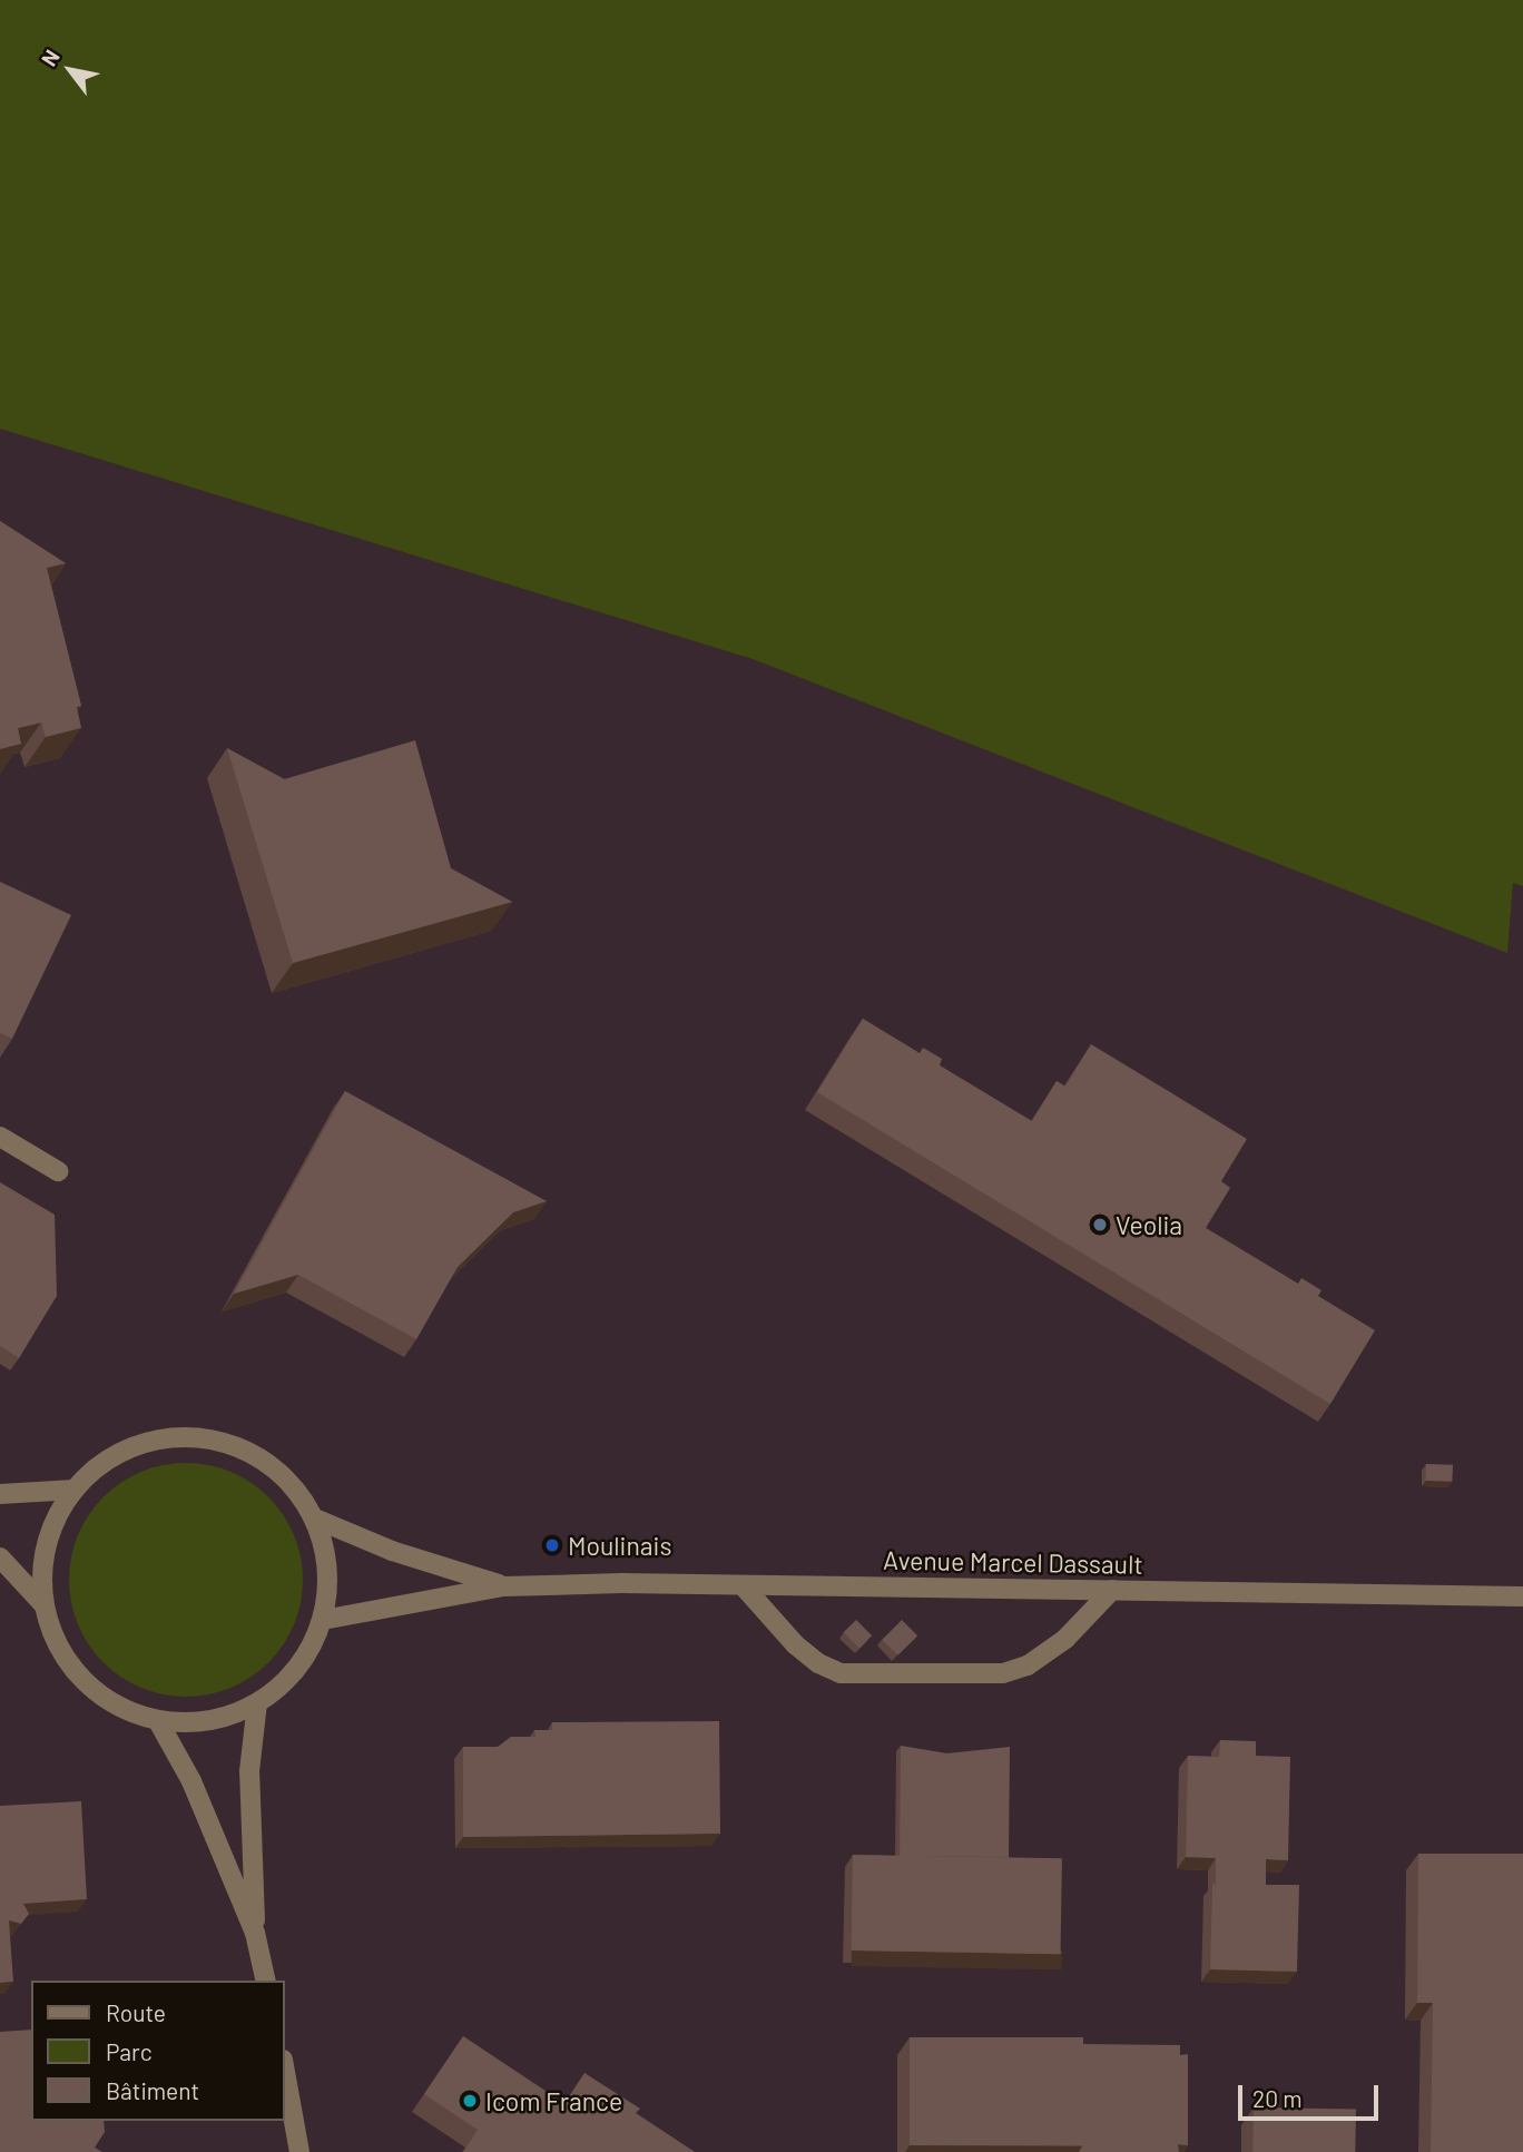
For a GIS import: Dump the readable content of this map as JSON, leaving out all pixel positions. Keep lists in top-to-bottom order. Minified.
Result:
{"streets":{"street":["Avenue Marcel Dassault"]},"places":["Veolia","Moulinais","Icom France"],"legend":["Route","Parc","Bâtiment"],"scale_bar":"20 m","north":"top left"}
